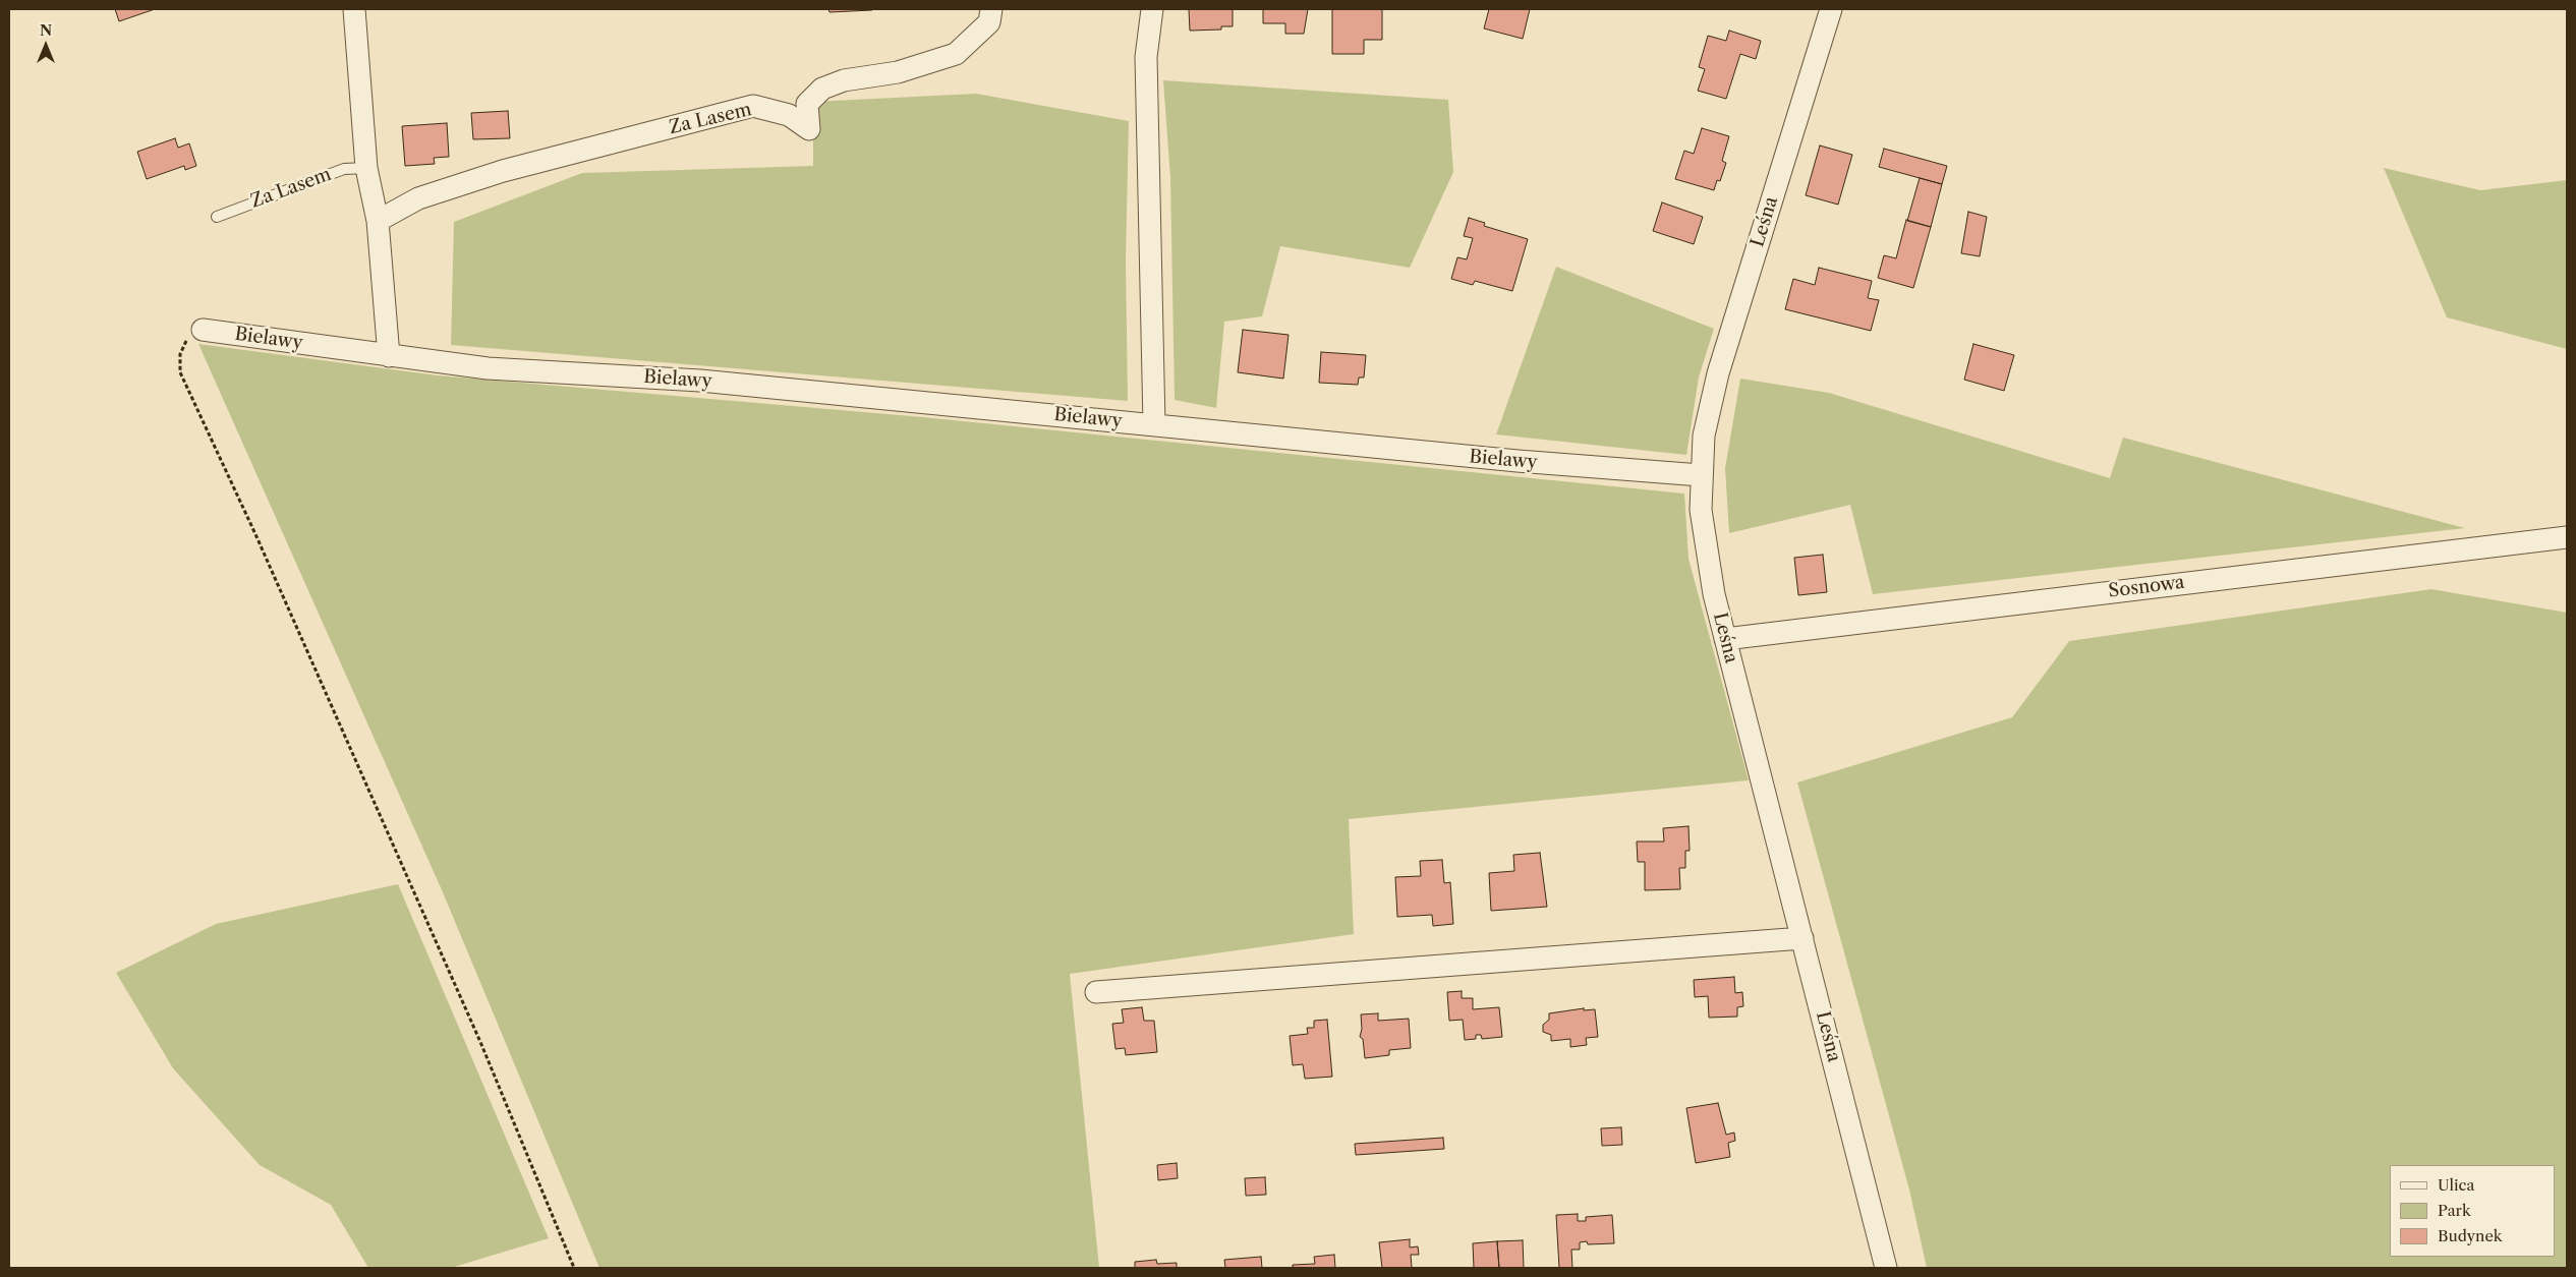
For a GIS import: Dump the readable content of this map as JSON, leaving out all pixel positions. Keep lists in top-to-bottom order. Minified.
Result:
{"streets":{"street":["Za Lasem","Leśna","Bielawy","Sosnowa"]},"crossings":[["Leśna","Bielawy"],["Leśna","Sosnowa"]],"legend":["Ulica","Park","Budynek"],"north":"top"}
